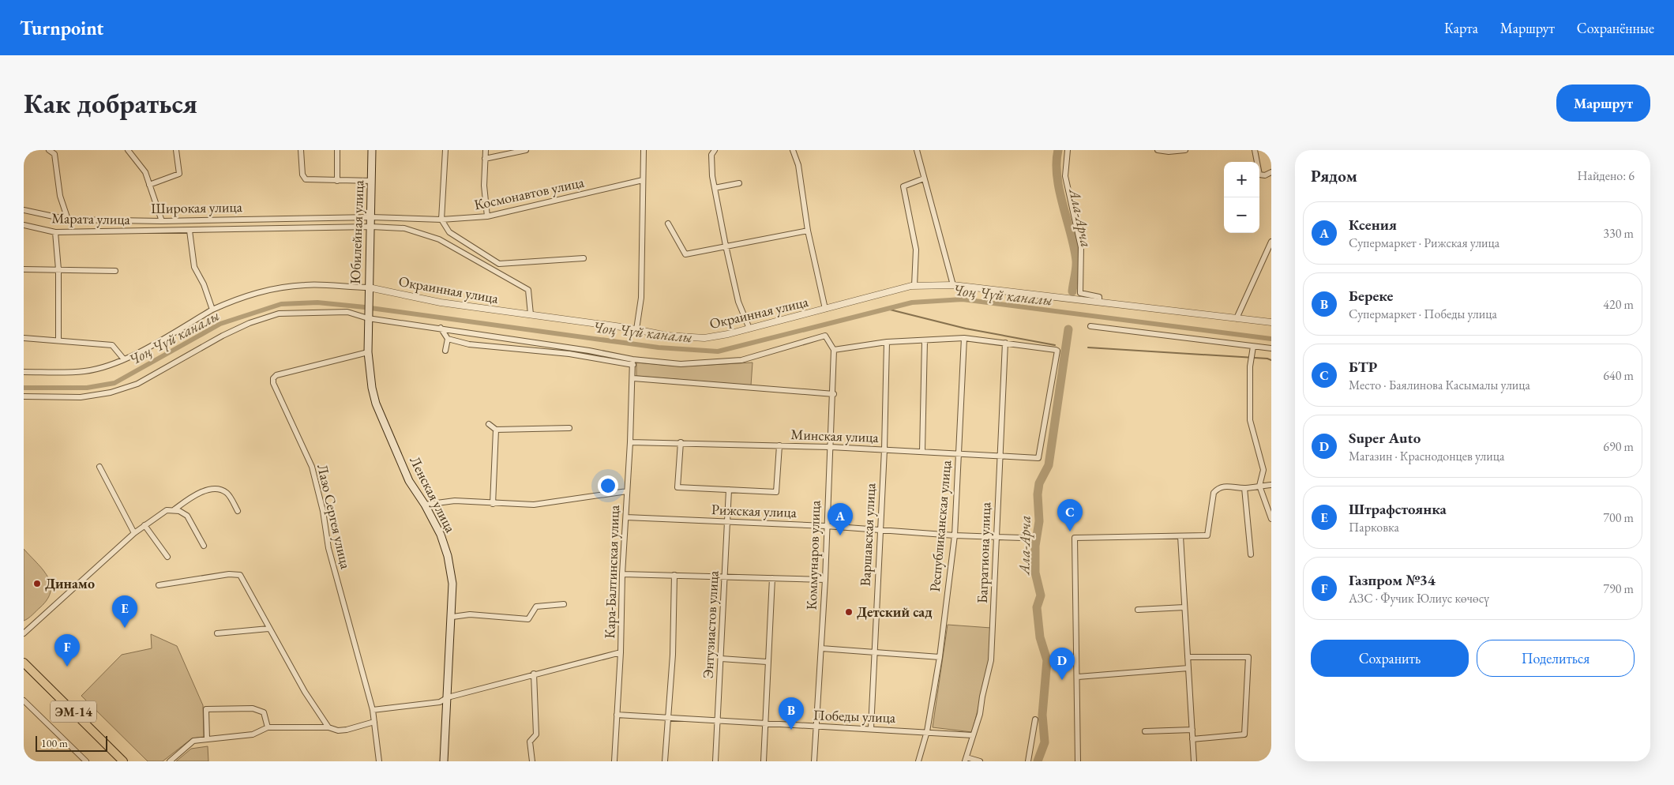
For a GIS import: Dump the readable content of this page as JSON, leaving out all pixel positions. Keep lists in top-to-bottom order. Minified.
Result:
{"streets":{"main road":["Юбилейная улица","Ленская улица","ЭМ-14"],"street":["Космонавтов улица","Широкая улица","Марата улица","Окраинная улица","Минская улица","Рижская улица","Лазо Сергея улица","Республиканская улица","Варшавская улица","Багратиона улица","Коммунаров улица","Кара-Балтинская улица","Энтузиастов улица","Победы улица"]},"crossings":[["Космонавтов улица","Широкая улица"],["Космонавтов улица","Юбилейная улица"],["Широкая улица","Юбилейная улица"],["Марата улица","Юбилейная улица"],["Марата улица","Окраинная улица"],["Юбилейная улица","Окраинная улица"],["Юбилейная улица","Ленская улица"],["Минская улица","Республиканская улица"],["Минская улица","Варшавская улица"],["Минская улица","Багратиона улица"],["Минская улица","Коммунаров улица"],["Минская улица","Кара-Балтинская улица"],["Ленская улица","Лазо Сергея улица"],["Рижская улица","Республиканская улица"],["Рижская улица","Варшавская улица"],["Рижская улица","Багратиона улица"],["Рижская улица","Коммунаров улица"],["Рижская улица","Кара-Балтинская улица"],["Рижская улица","Энтузиастов улица"],["Республиканская улица","Победы улица"],["Варшавская улица","Победы улица"],["Багратиона улица","Победы улица"],["Коммунаров улица","Победы улица"],["Кара-Балтинская улица","Победы улица"],["Энтузиастов улица","Победы улица"]],"water":["Ала-Арча","Чоң Чүй каналы"],"places":["Динамо","Детский сад"],"scale_bar":"100 m","page":{"header":"Turnpoint","nav":["Карта","Маршрут","Сохранённые"],"buttons":["Маршрут",["Сохранить","Поделиться"]],"title":"Как добраться","heading":["Рядом","Найдено: 6"],"map_buttons":["+","−"],"list":[{"mark":"A","name":"Ксения","note":"Супермаркет · Рижская улица","value":"330 m"},{"mark":"B","name":"Береке","note":"Супермаркет · Победы улица","value":"420 m"},{"mark":"C","name":"БТР","note":"Место · Баялинова Касымалы улица","value":"640 m"},{"mark":"D","name":"Super Auto","note":"Магазин · Краснодонцев улица","value":"690 m"},{"mark":"E","name":"Штрафстоянка","note":"Парковка","value":"700 m"},{"mark":"F","name":"Газпром №34","note":"АЗС · Фучик Юлиус көчөсү","value":"790 m"}],"pins":["C","A","E","F","D","B"],"scale":"100 m"}}
